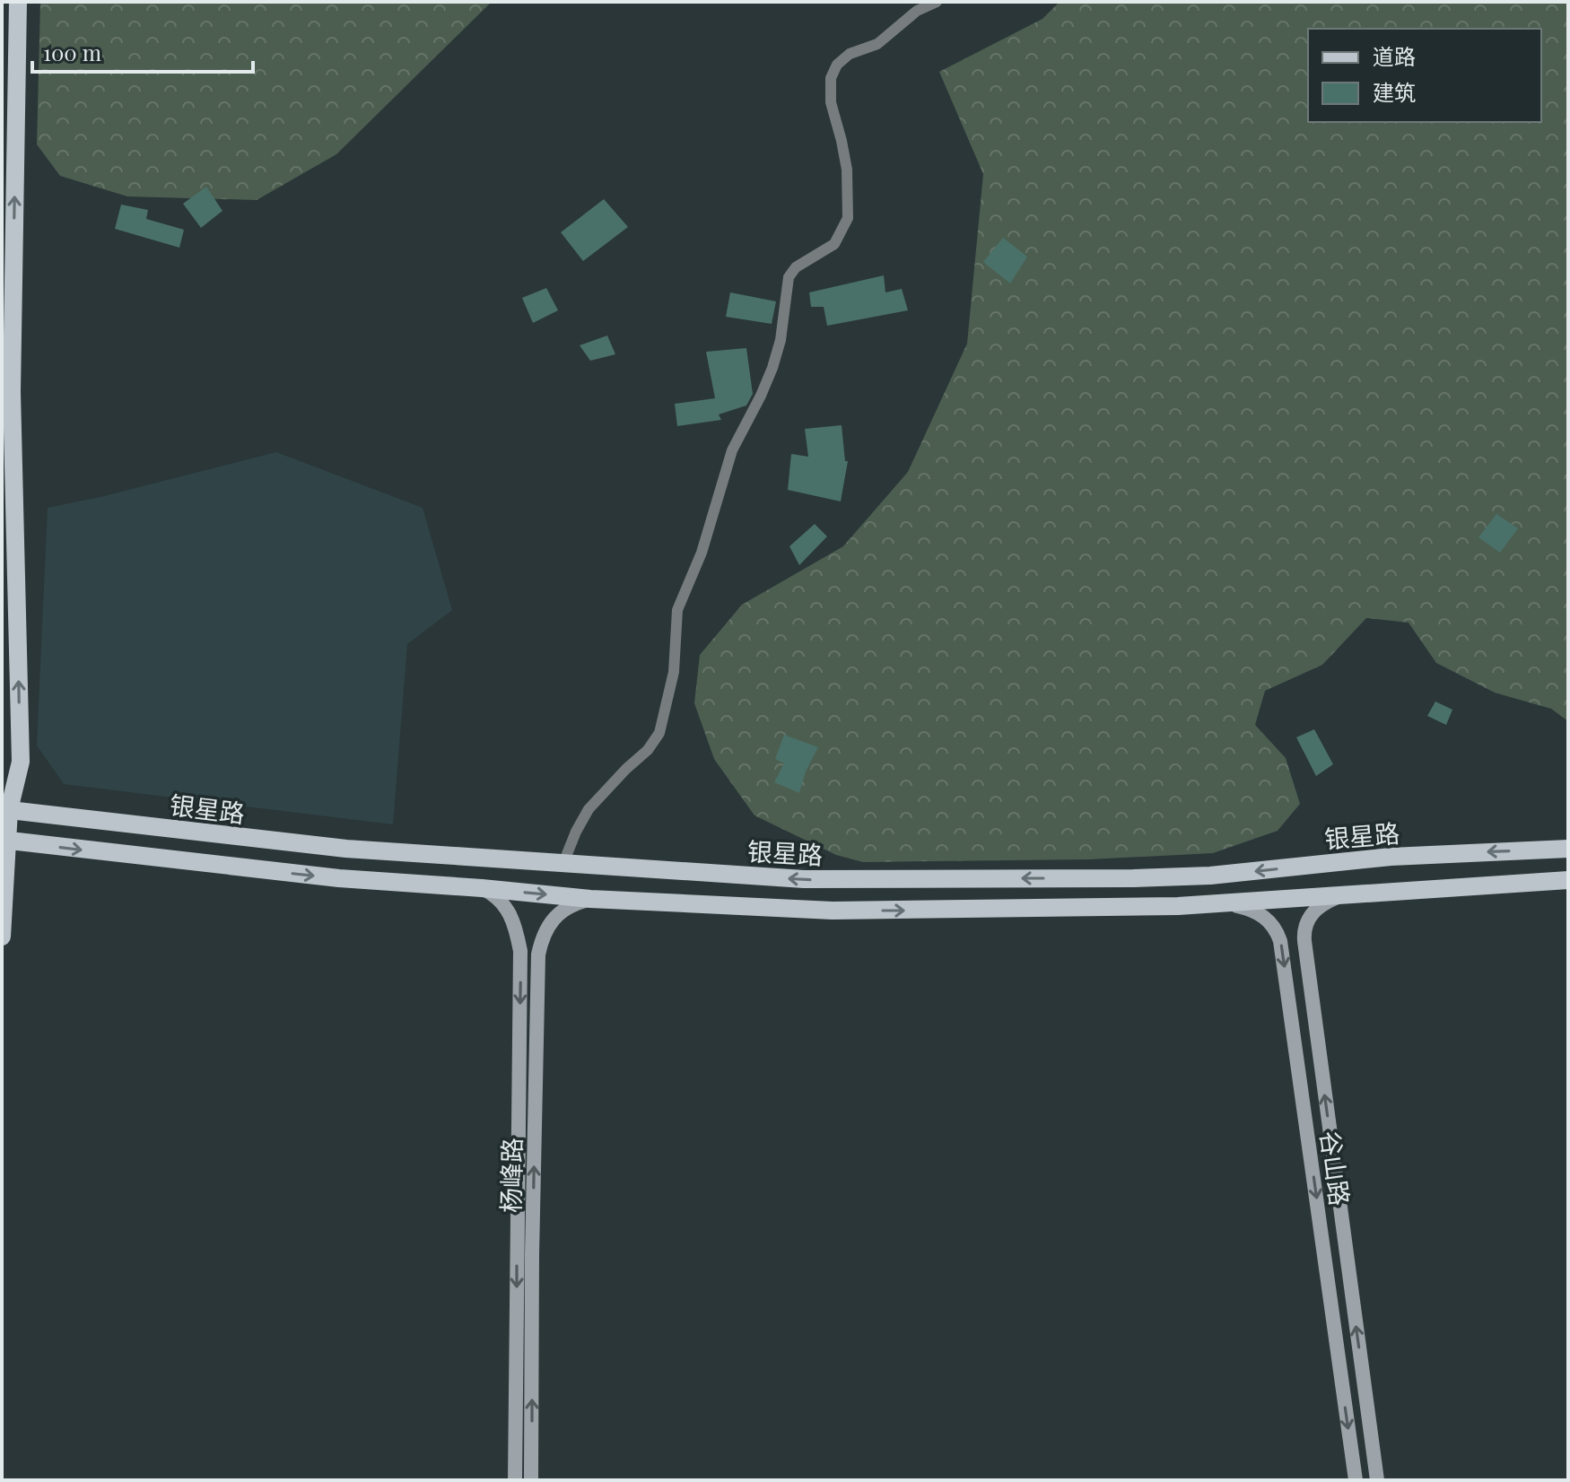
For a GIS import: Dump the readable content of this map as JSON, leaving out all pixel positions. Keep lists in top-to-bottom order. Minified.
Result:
{"streets":{"main road":["银星路","谷山路","杨峰路"]},"legend":["道路","建筑"],"scale_bar":"100 m"}
